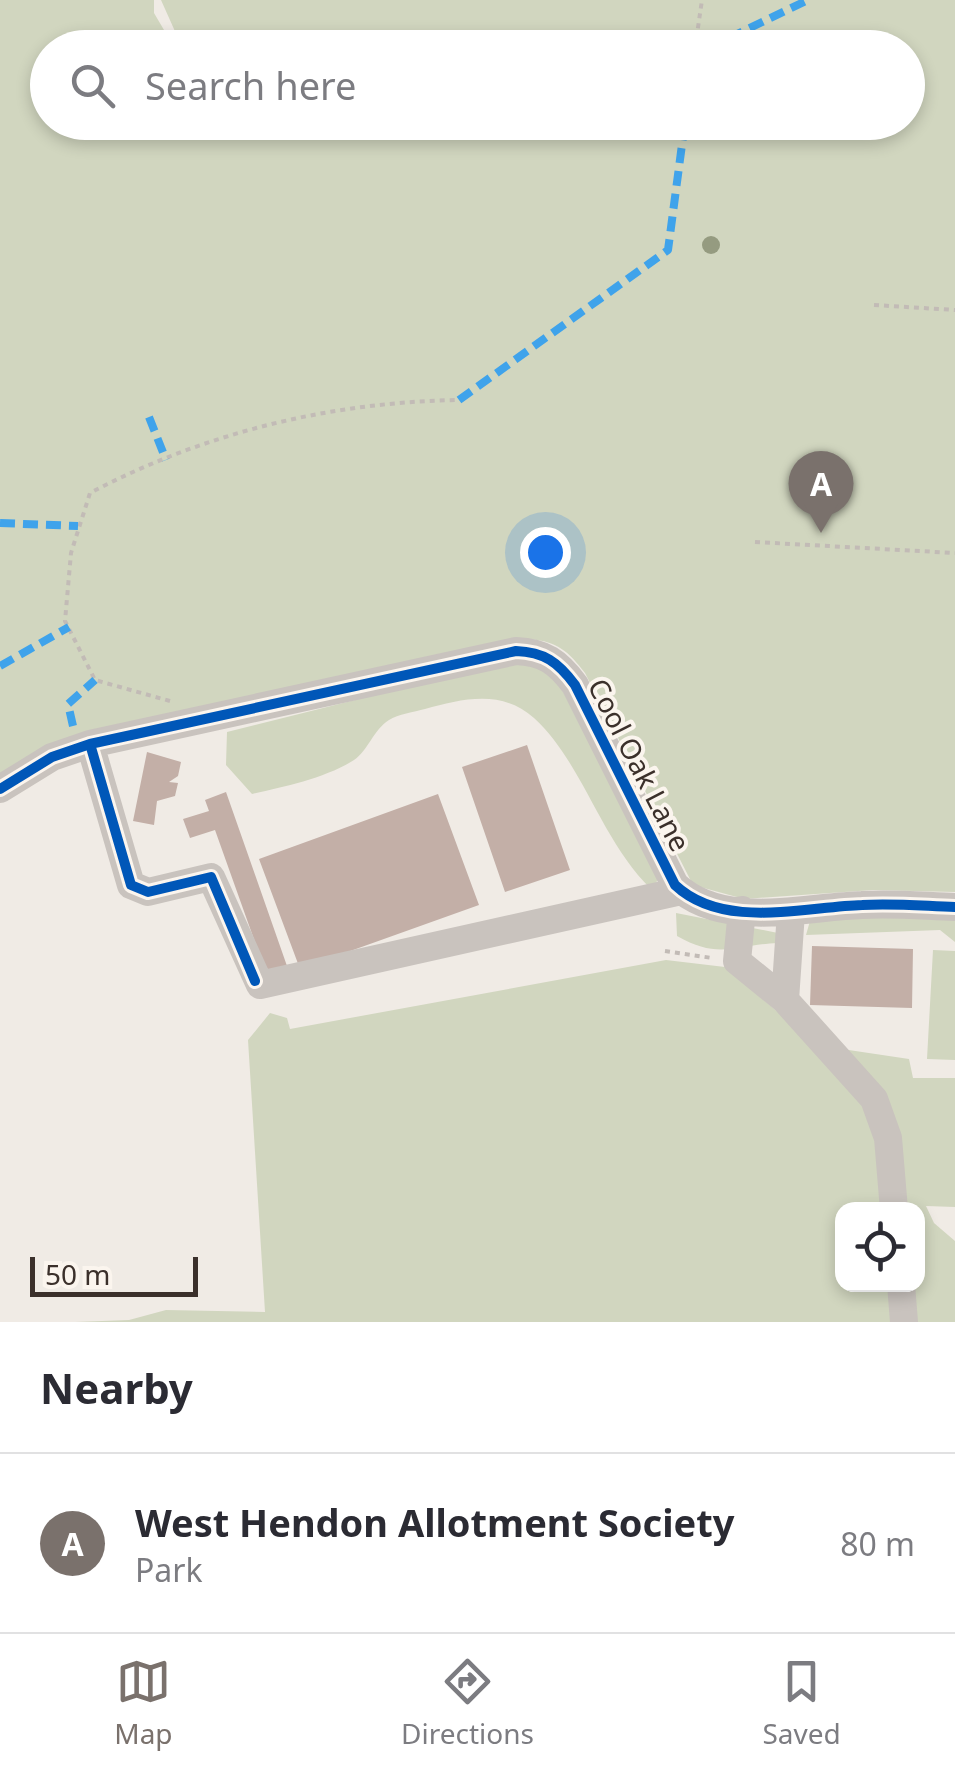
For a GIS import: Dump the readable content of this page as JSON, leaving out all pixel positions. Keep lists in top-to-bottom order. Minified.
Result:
{"streets":{"street":["Cool Oak Lane"]},"scale_bar":"50 m","page":{"search":"Search here","pins":"A","scale":"50 m","heading":"Nearby","list":[{"mark":"A","name":"West Hendon Allotment Society","note":"Park","value":"80 m"}],"nav":["Map","Directions","Saved"]}}
